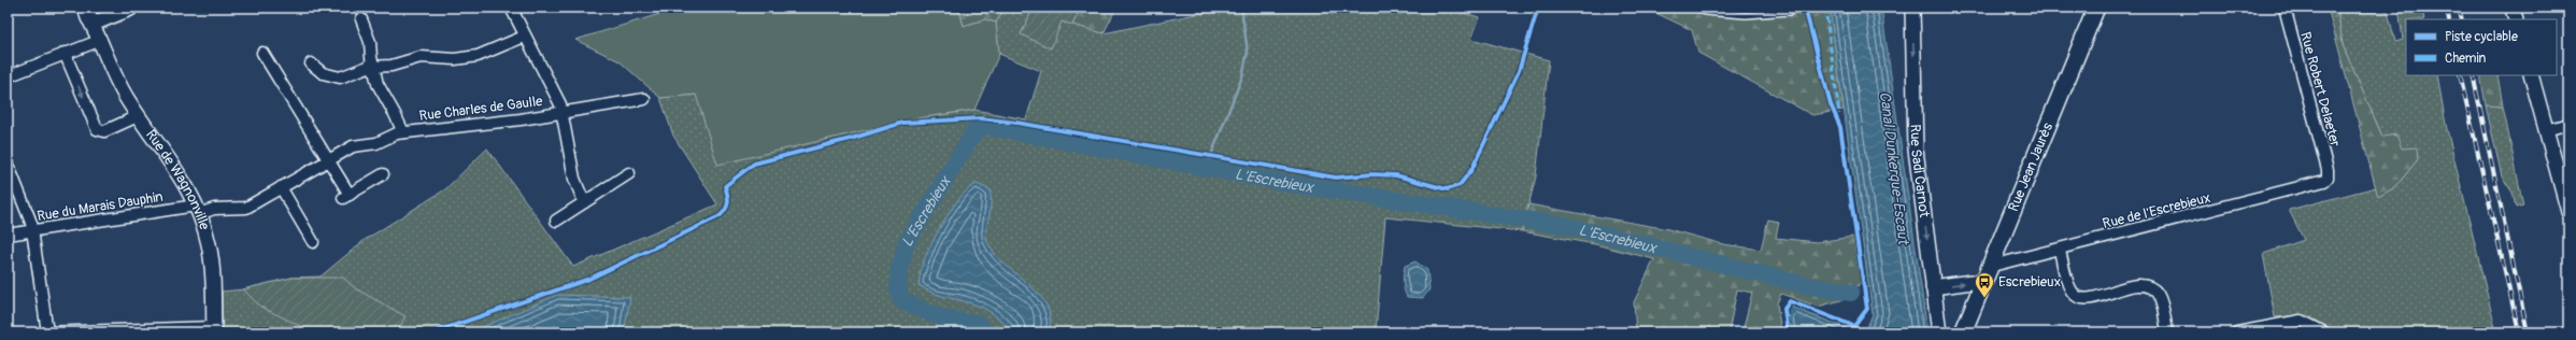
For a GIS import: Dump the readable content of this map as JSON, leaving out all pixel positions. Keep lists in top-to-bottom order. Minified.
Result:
{"streets":{"main road":["Rue Jean Jaurès"],"street":["Rue Robert Delaeter","Rue Charles de Gaulle","Rue Sadi Carnot","Rue de Wagnonville","Rue du Marais Dauphin","Rue de l'Escrebieux"]},"crossings":[["Rue Robert Delaeter","Rue de l'Escrebieux"],["Rue Charles de Gaulle","Rue du Marais Dauphin"],["Rue Jean Jaurès","Rue de l'Escrebieux"],["Rue de Wagnonville","Rue du Marais Dauphin"]],"one_way":["Rue Sadi Carnot"],"water":["Canal Dunkerque-Escaut","L'Escrebieux"],"places":{"bus stop":["Escrebieux"]},"legend":["Piste cyclable","Chemin"]}
